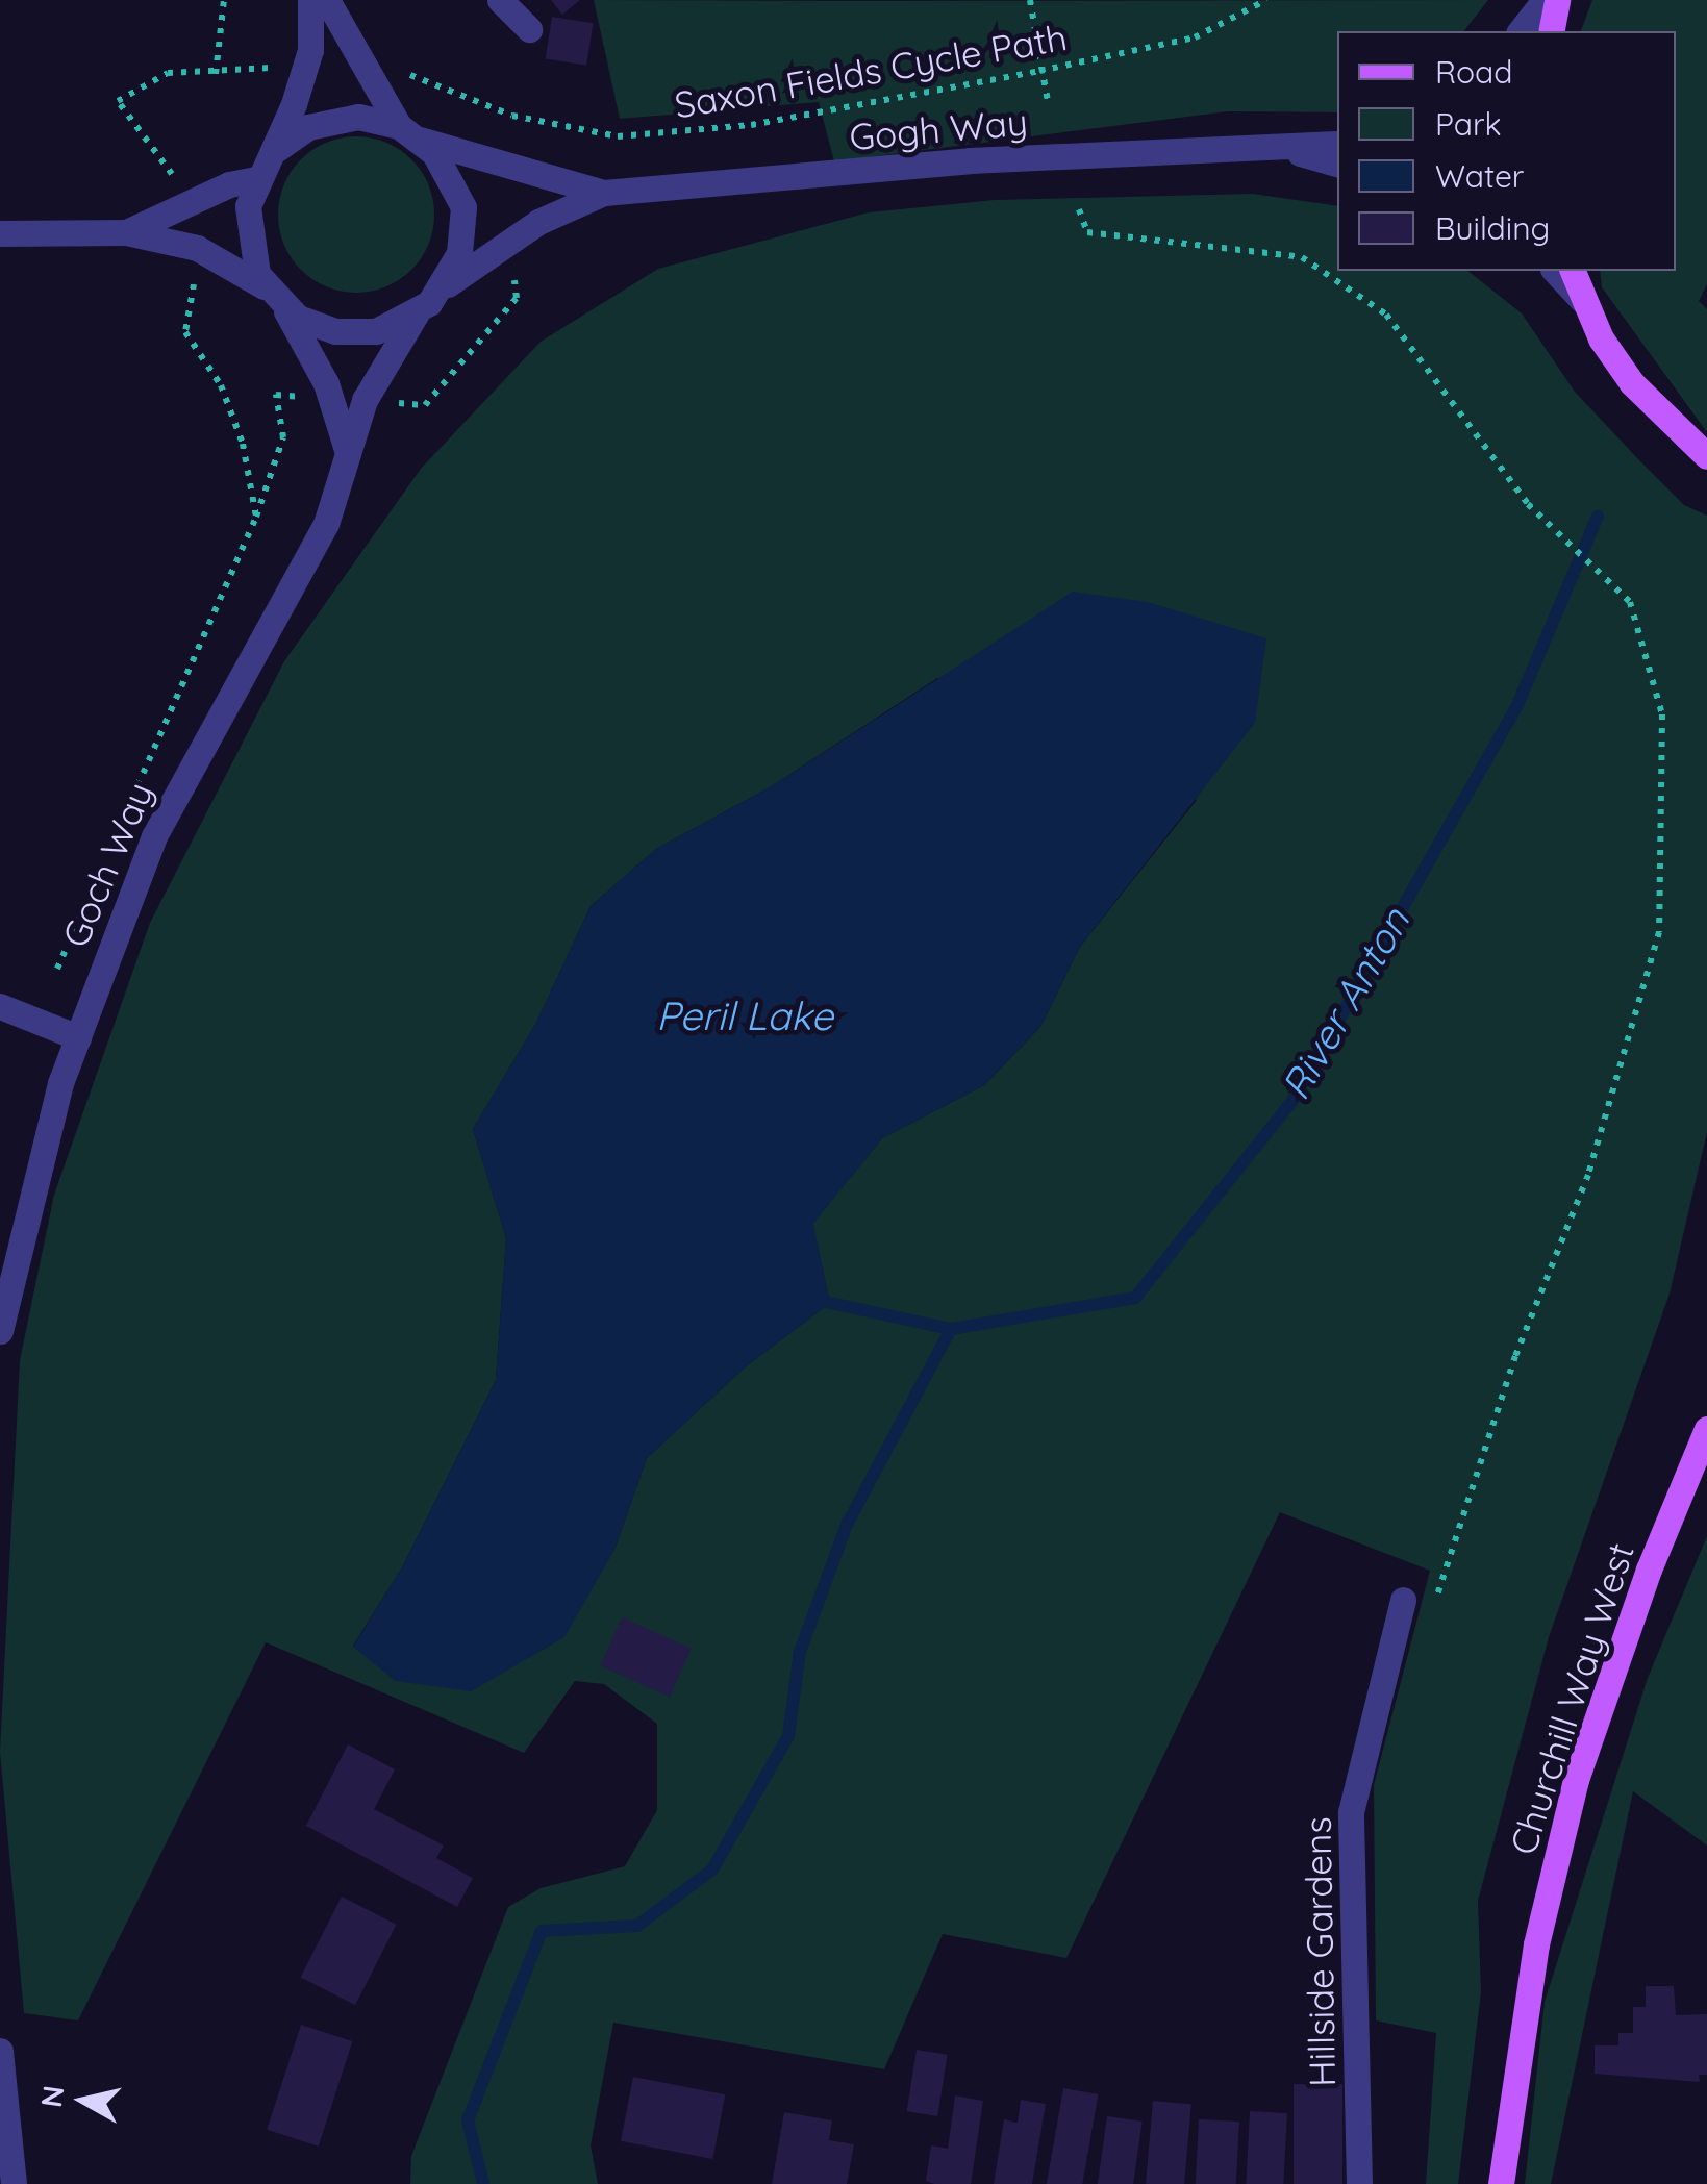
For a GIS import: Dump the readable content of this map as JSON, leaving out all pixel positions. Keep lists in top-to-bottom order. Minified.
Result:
{"streets":{"main road":["Churchill Way West"],"street":["Gogh Way","Goch Way","Hillside Gardens"],"path":["Saxon Fields Cycle Path"]},"crossings":[["Gogh Way","Goch Way"]],"water":["River Anton","Peril Lake"],"legend":["Road","Park","Water","Building"],"north":"left"}
